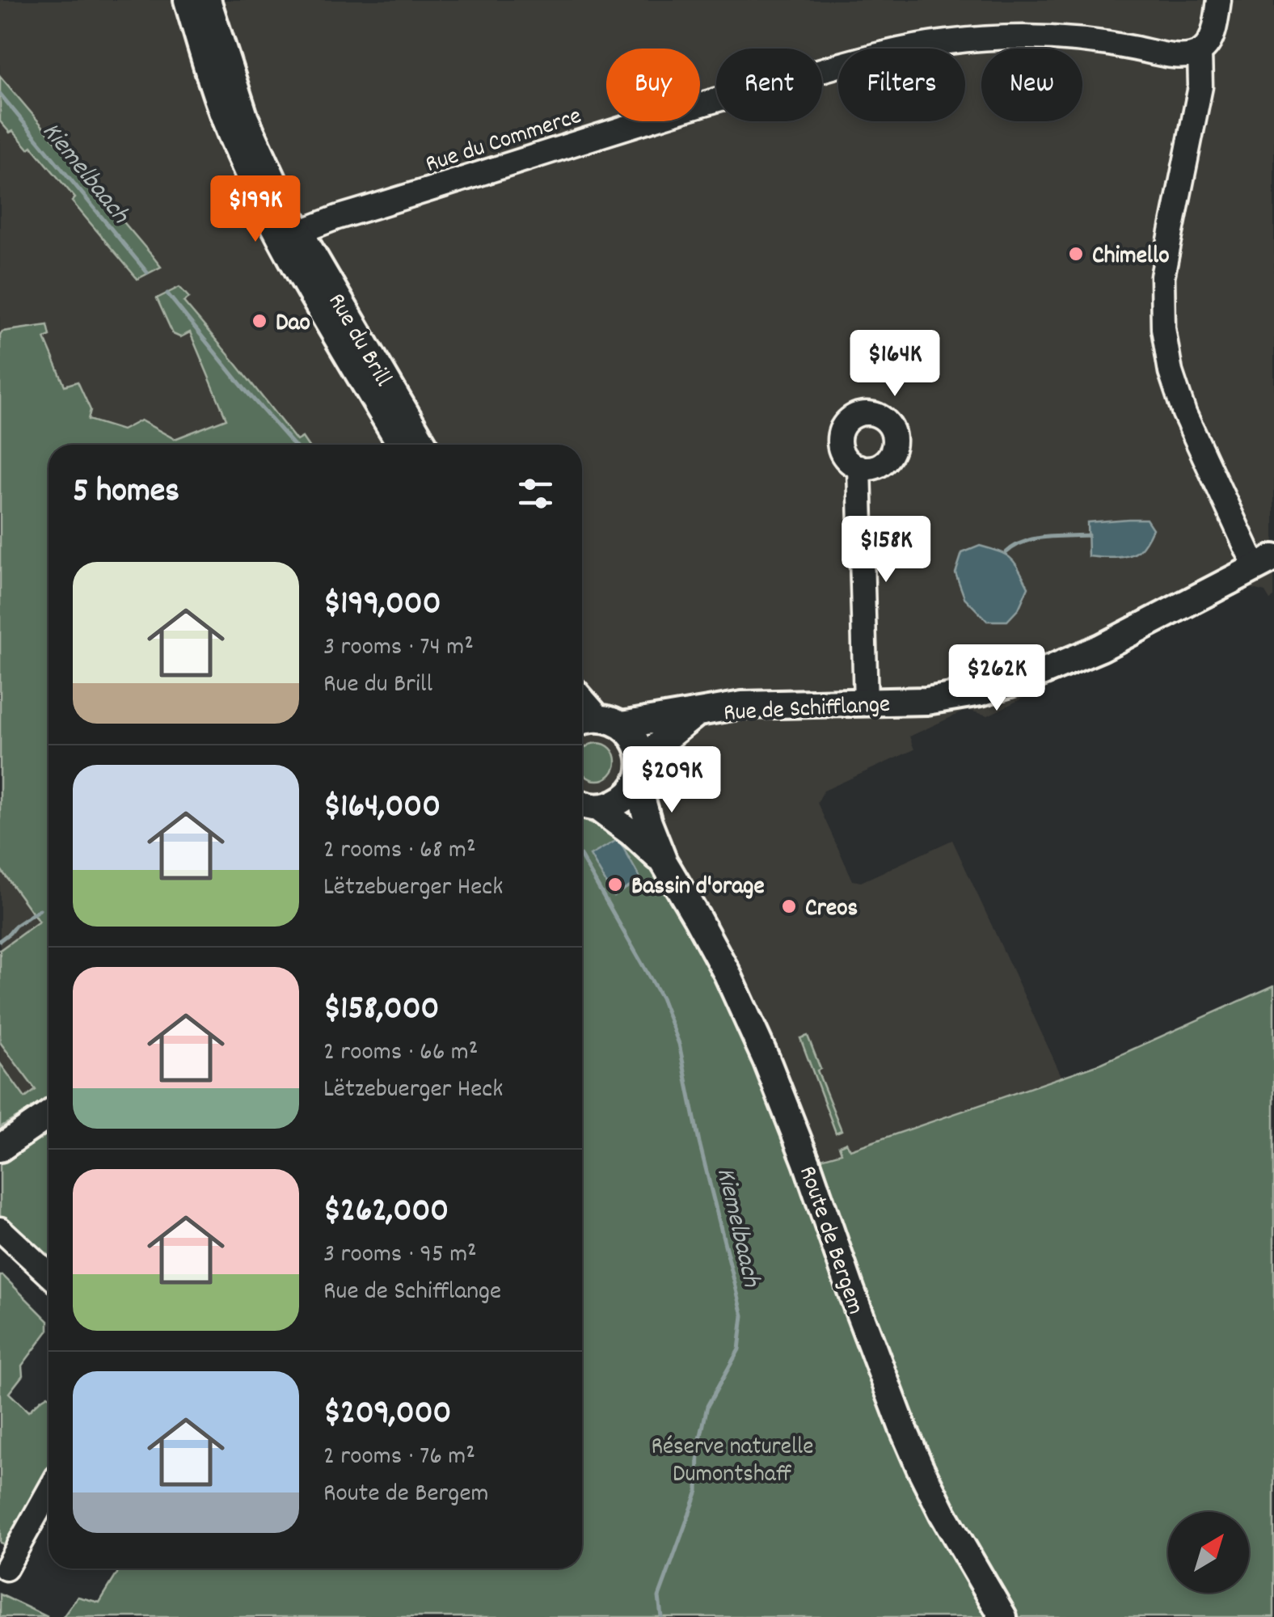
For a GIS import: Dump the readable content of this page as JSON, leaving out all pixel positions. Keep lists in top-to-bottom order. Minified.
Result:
{"streets":{"main road":["Rue du Brill","Rue de Schifflange","Route de Bergem"],"street":["Rue du Commerce"]},"crossings":[["Rue du Commerce","Rue du Brill"],["Rue de Schifflange","Route de Bergem"]],"water":["Kiemelbaach"],"parks":["Réserve naturelle Dumontshaff"],"places":["Chimello","Dao","Bassin d'orage","Creos"],"north":"top right","page":{"chip":["Buy","Rent","Filters","New"],"price":["$199K","$164K","$158K","$262K","$209K"],"heading":"5 homes","list":[{"name":"$199,000","note":"3 rooms · 74 m² · Rue du Brill"},{"name":"$164,000","note":"2 rooms · 68 m² · Lëtzebuerger Heck"},{"name":"$158,000","note":"2 rooms · 66 m² · Lëtzebuerger Heck"},{"name":"$262,000","note":"3 rooms · 95 m² · Rue de Schifflange"},{"name":"$209,000","note":"2 rooms · 76 m² · Route de Bergem"}]}}
